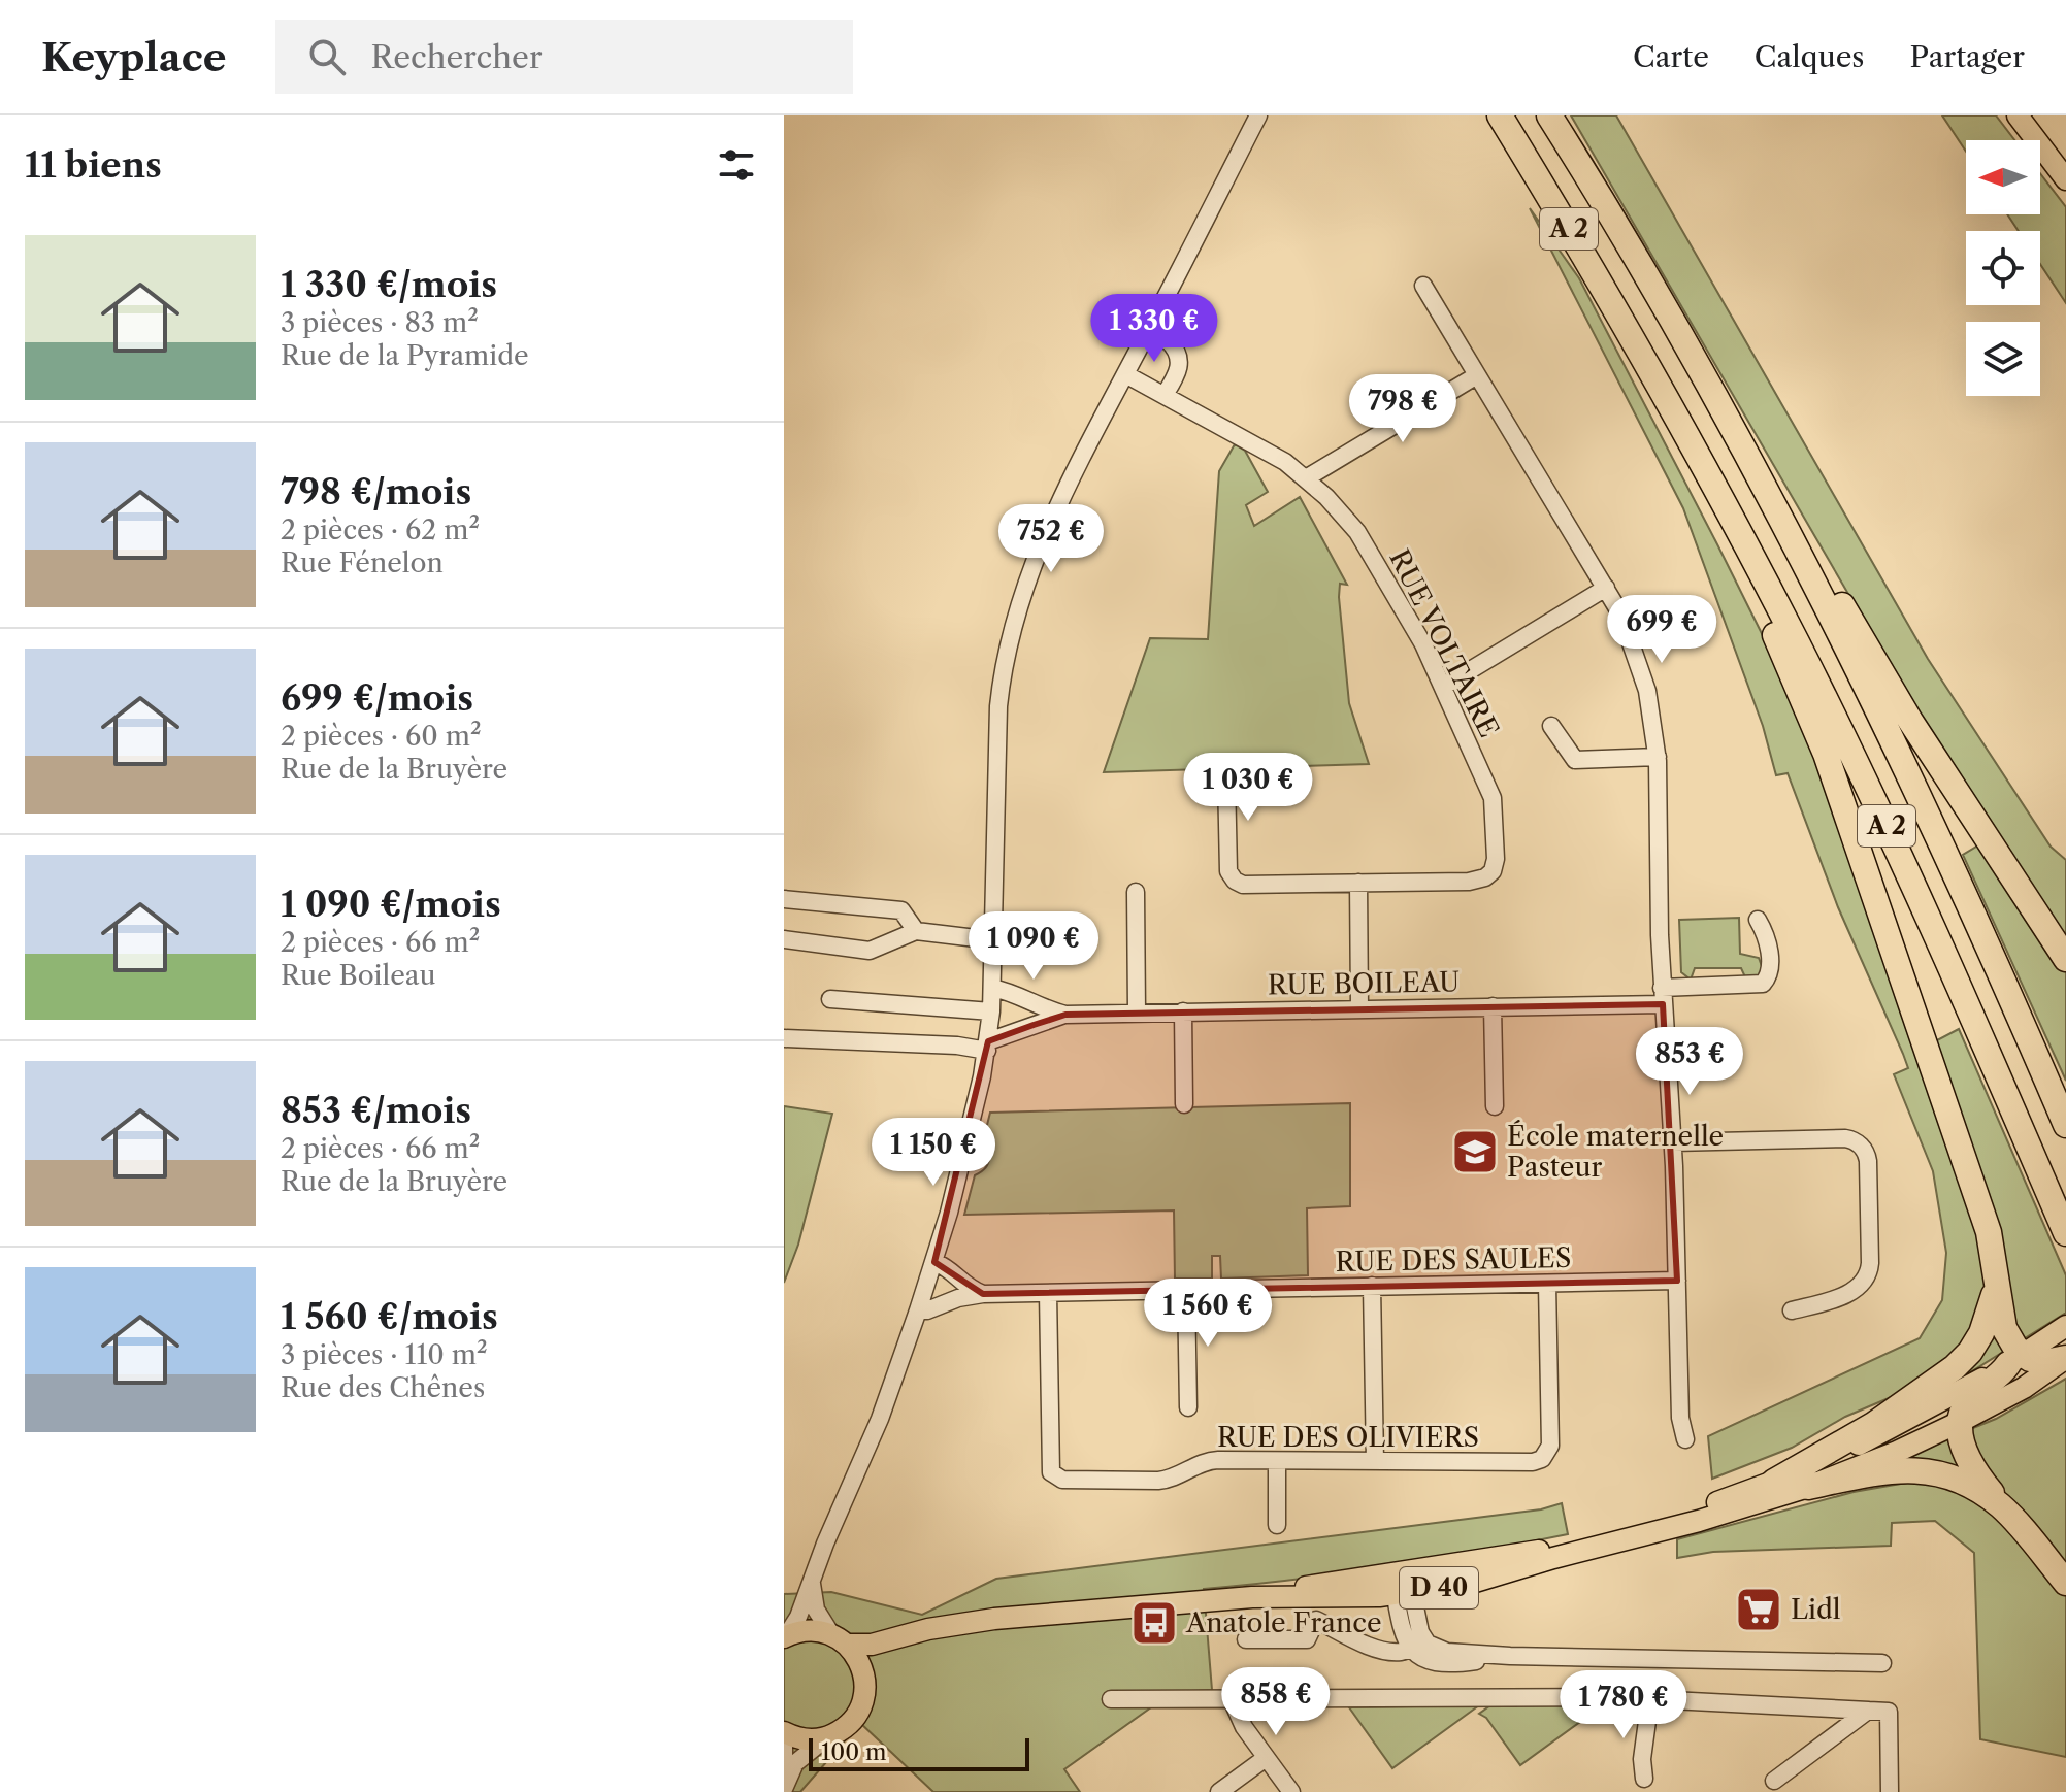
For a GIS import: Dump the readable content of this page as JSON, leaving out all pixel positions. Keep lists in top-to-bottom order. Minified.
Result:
{"streets":{"highway":["A 2"],"main road":["D 40"],"street":["RUE VOLTAIRE","RUE BOILEAU","RUE DES SAULES","RUE DES OLIVIERS"]},"crossings":[["RUE DES SAULES","RUE DES OLIVIERS"]],"places":{"school or university":["École maternelle Pasteur"],"supermarket":["Lidl"],"bus stop":["Anatole France"]},"scale_bar":"100 m","north":"left","page":{"header":"Keyplace","search":"Rechercher","nav":["Carte","Calques","Partager"],"heading":"11 biens","list":[{"name":"1 330 €/mois","note":"3 pièces · 83 m² · Rue de la Pyramide"},{"name":"798 €/mois","note":"2 pièces · 62 m² · Rue Fénelon"},{"name":"699 €/mois","note":"2 pièces · 60 m² · Rue de la Bruyère"},{"name":"1 090 €/mois","note":"2 pièces · 66 m² · Rue Boileau"},{"name":"853 €/mois","note":"2 pièces · 66 m² · Rue de la Bruyère"},{"name":"1 560 €/mois","note":"3 pièces · 110 m² · Rue des Chênes"}],"price":["1 330 €","798 €","752 €","699 €","1 030 €","1 090 €","853 €","1 150 €","1 560 €","858 €","1 780 €"],"scale":"100 m"}}
